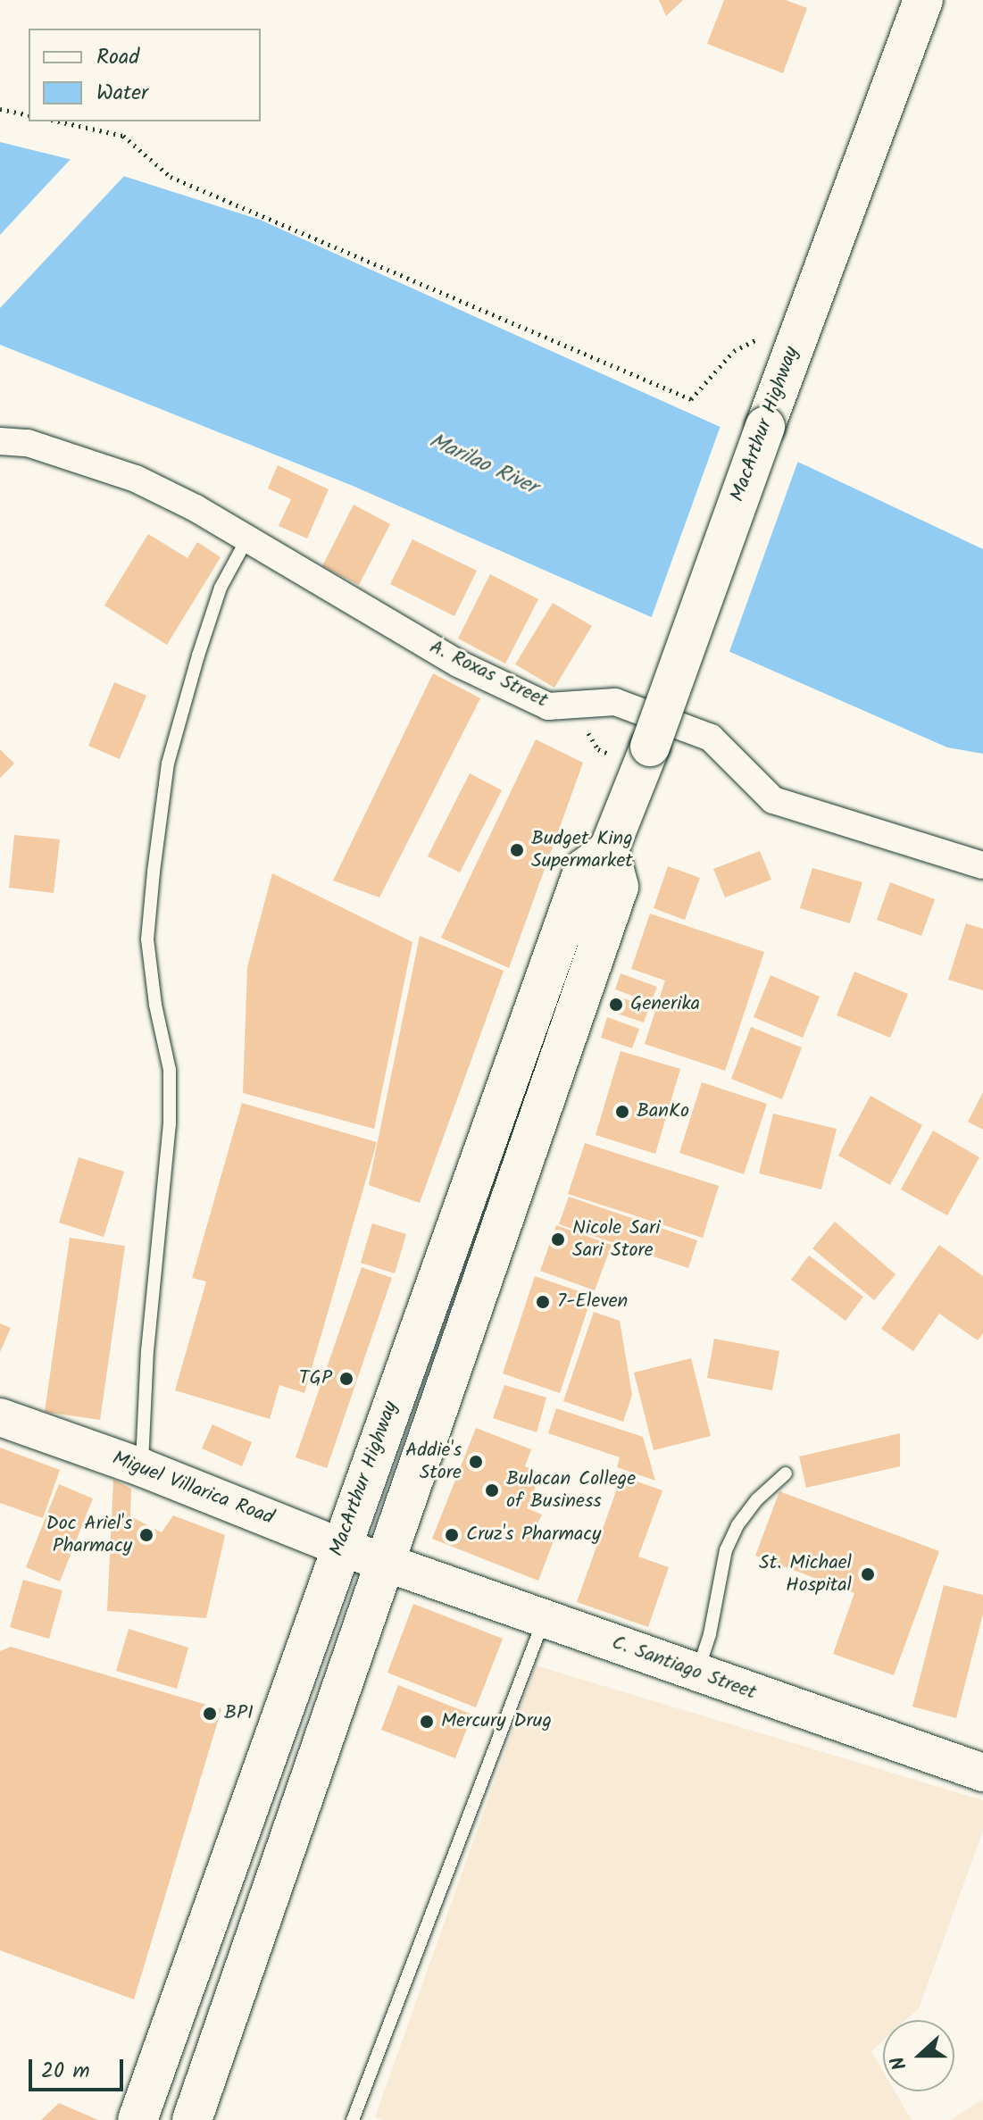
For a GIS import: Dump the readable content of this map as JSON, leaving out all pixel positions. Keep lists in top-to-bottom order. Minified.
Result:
{"streets":{"highway":["MacArthur Highway"],"main road":["Miguel Villarica Road","C. Santiago Street"],"street":["A. Roxas Street"]},"crossings":[["MacArthur Highway","Miguel Villarica Road"],["Miguel Villarica Road","C. Santiago Street"]],"water":["Marilao River"],"places":["Budget King Supermarket","Generika","BanKo","Nicole Sari Sari Store","7-Eleven","TGP","Addie's Store","Bulacan College of Business","Doc Ariel's Pharmacy","Cruz's Pharmacy","St. Michael Hospital","BPI","Mercury Drug"],"legend":["Road","Water"],"scale_bar":"20 m","north":"left"}
